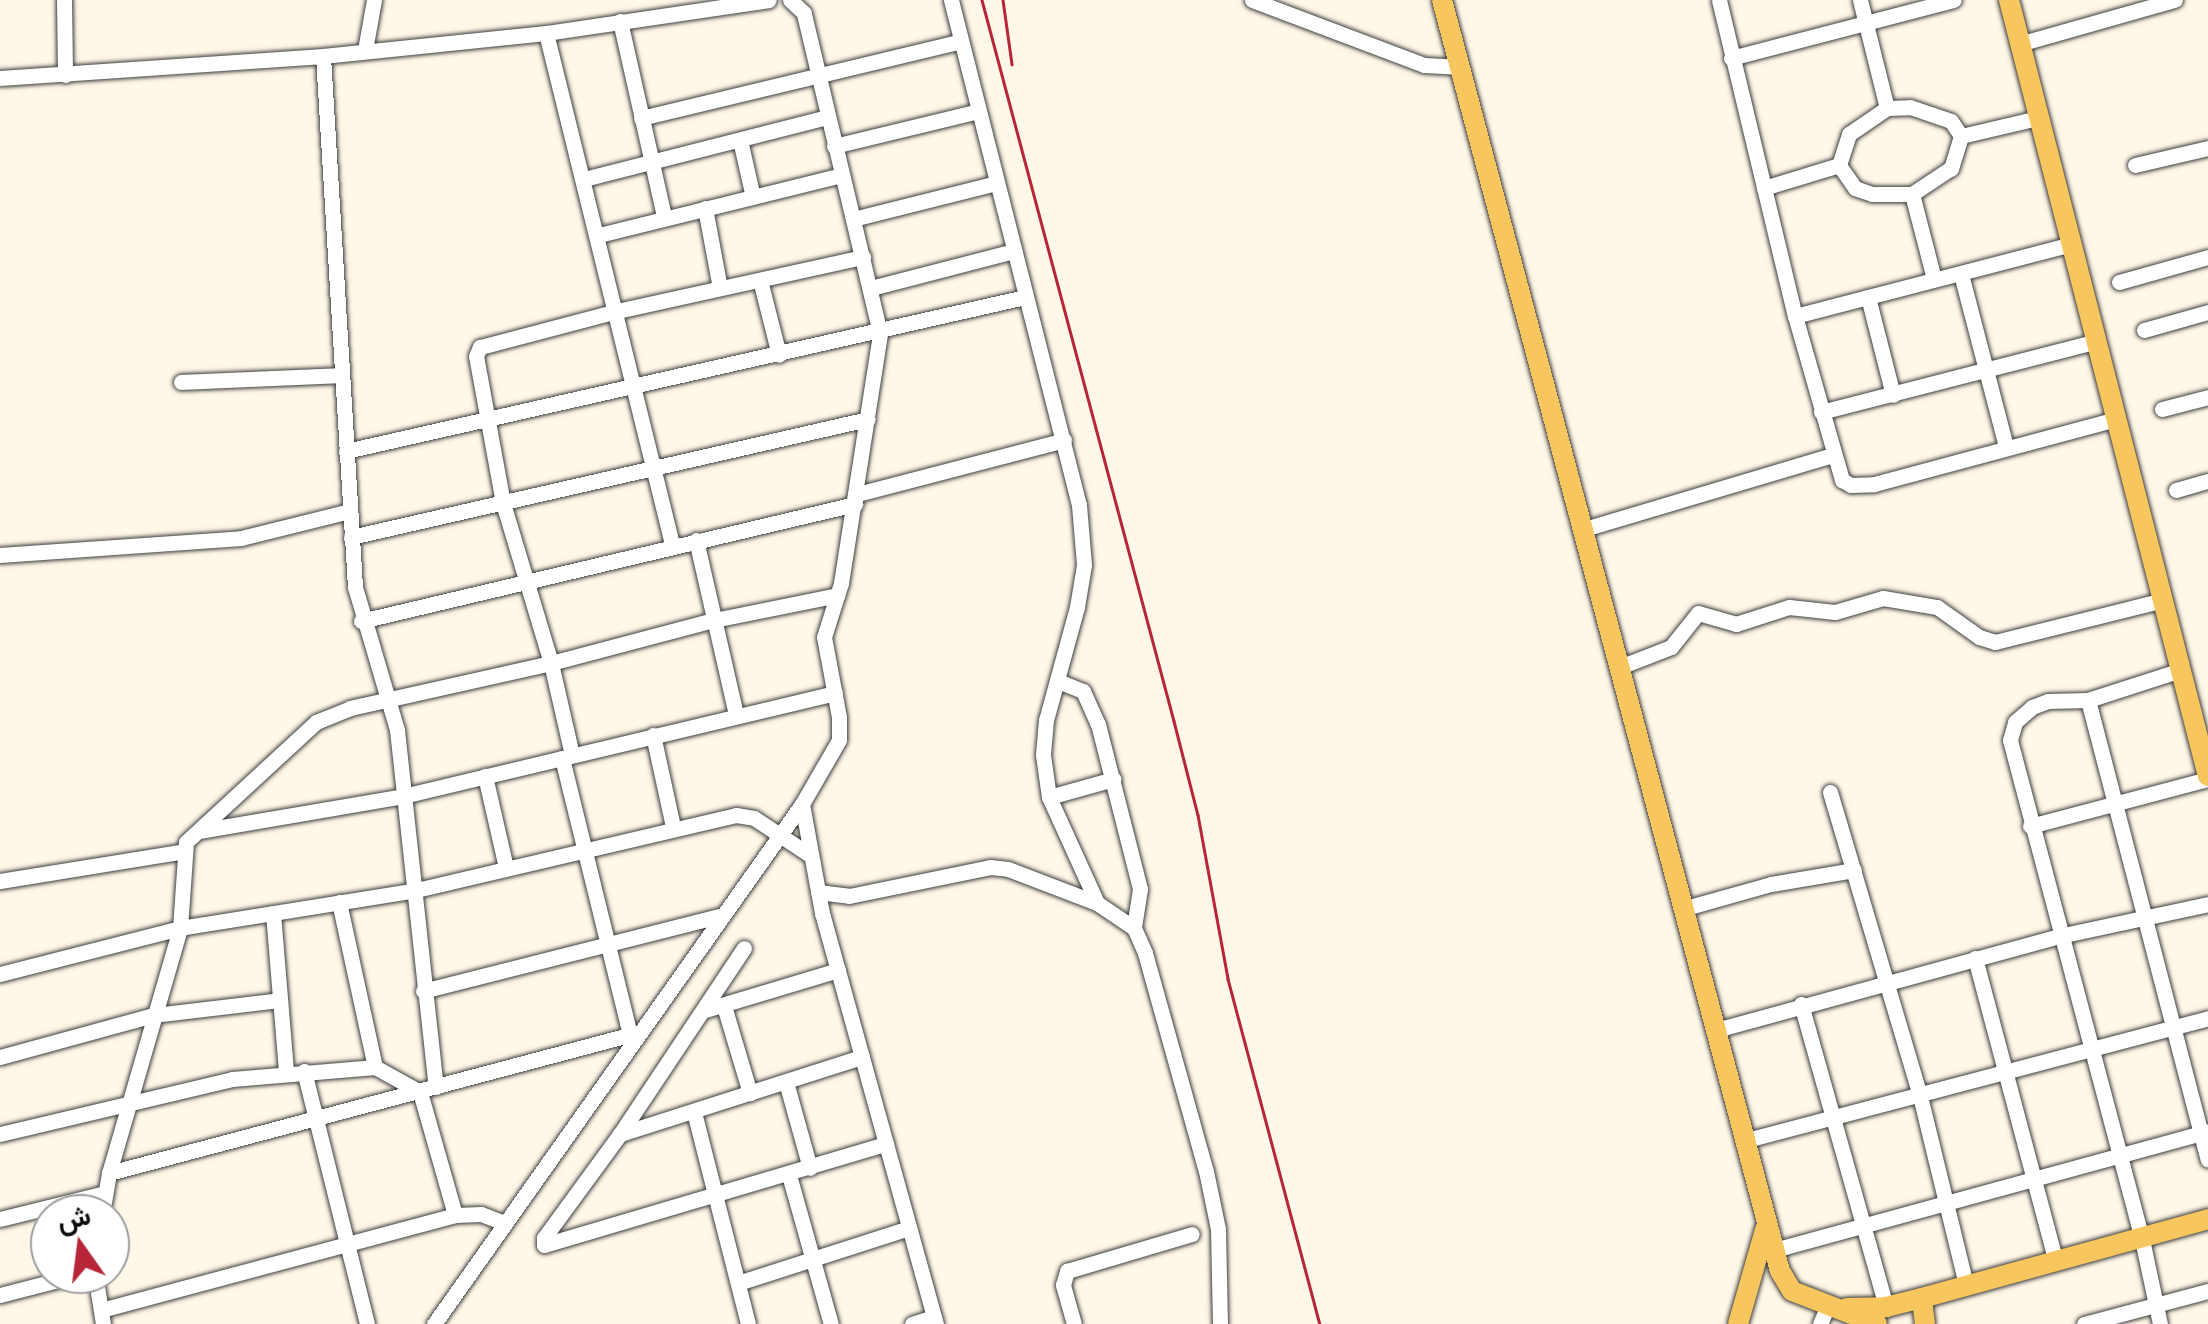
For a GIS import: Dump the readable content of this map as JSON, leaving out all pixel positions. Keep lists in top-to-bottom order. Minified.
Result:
{"north":"top"}
